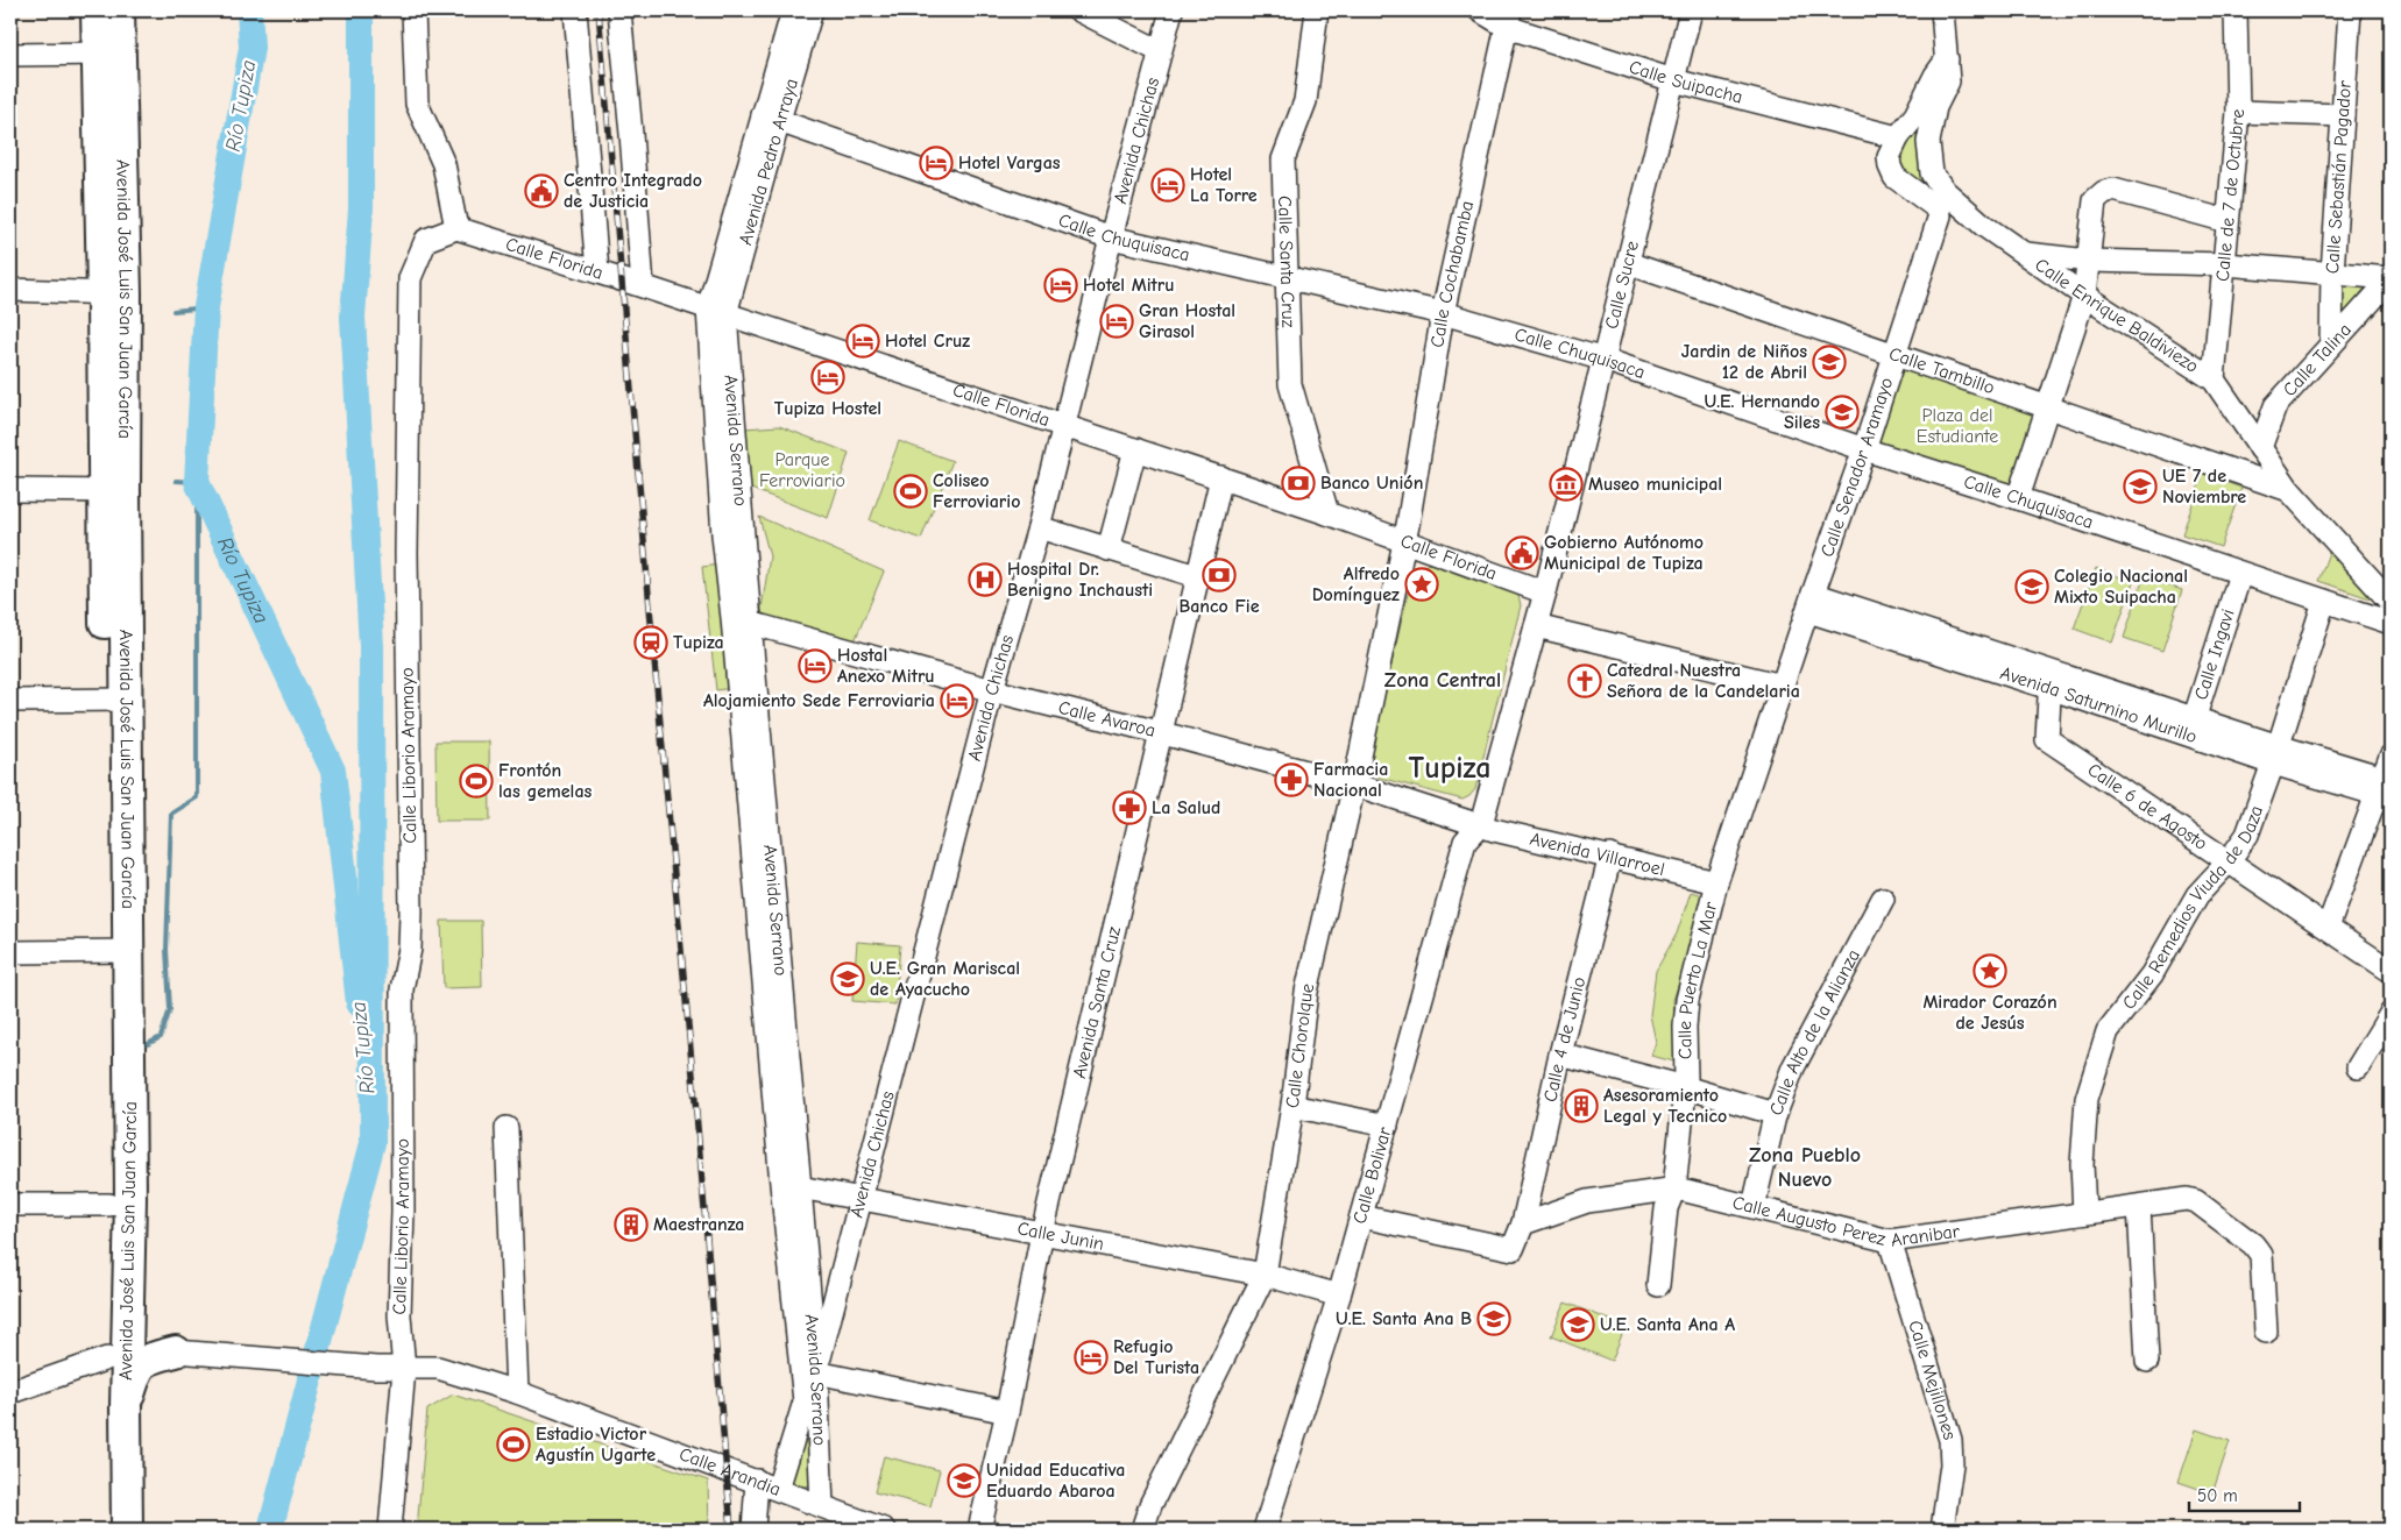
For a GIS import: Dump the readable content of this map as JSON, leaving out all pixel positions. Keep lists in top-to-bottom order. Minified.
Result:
{"streets":{"highway":["Avenida José Luis San Juan García"],"street":["Calle Suipacha","Avenida Chichas","Avenida Pedro Arraya","Calle Sebastián Pagador","Calle de 7 de Octubre","Calle Chuquisaca","Calle Florida","Calle Santa Cruz","Calle Cochabamba","Calle Sucre","Calle Enrique Baldiviezo","Calle Talina","Calle Tambillo","Avenida Serrano","Calle Senador Aramayo","Calle Ingavi","Avenida Saturnino Murillo","Calle Avaroa","Calle Liborio Aramayo","Calle 6 de Agosto","Avenida Villarroel","Calle Remedios Viuda de Daza","Calle Puerto La Mar","Avenida Santa Cruz","Calle Alto de la Alianza","Calle 4 de Junio","Calle Chorolque","Calle Bolivar","Calle Augusto Perez Aranibar","Calle Junin","Calle Mejillones","Calle Arandia"]},"crossings":[["Calle Suipacha","Calle Cochabamba"],["Calle Suipacha","Calle Sucre"],["Calle Suipacha","Calle Senador Aramayo"],["Avenida Chichas","Calle Chuquisaca"],["Avenida Chichas","Calle Florida"],["Avenida Chichas","Avenida Serrano"],["Avenida Chichas","Calle Avaroa"],["Avenida Chichas","Calle Junin"],["Avenida Pedro Arraya","Calle Chuquisaca"],["Avenida Pedro Arraya","Calle Florida"],["Avenida Pedro Arraya","Avenida Serrano"],["Calle Sebastián Pagador","Calle Talina"],["Calle de 7 de Octubre","Calle Enrique Baldiviezo"],["Calle Chuquisaca","Calle Santa Cruz"],["Calle Chuquisaca","Calle Cochabamba"],["Calle Chuquisaca","Calle Sucre"],["Calle Chuquisaca","Calle Senador Aramayo"],["Calle Chuquisaca","Calle Ingavi"],["Calle Chuquisaca","Calle Remedios Viuda de Daza"],["Calle Florida","Calle Santa Cruz"],["Calle Florida","Calle Cochabamba"],["Calle Florida","Calle Sucre"],["Calle Florida","Avenida Serrano"],["Calle Florida","Calle Liborio Aramayo"],["Calle Florida","Avenida Santa Cruz"],["Calle Florida","Calle Chorolque"],["Calle Cochabamba","Calle Chorolque"],["Calle Sucre","Calle Tambillo"],["Calle Sucre","Calle Avaroa"],["Calle Sucre","Avenida Villarroel"],["Calle Sucre","Calle Bolivar"],["Calle Enrique Baldiviezo","Calle Talina"],["Calle Enrique Baldiviezo","Calle Tambillo"],["Calle Tambillo","Calle Senador Aramayo"],["Avenida Serrano","Calle Avaroa"],["Avenida Serrano","Calle Junin"],["Avenida Serrano","Calle Arandia"],["Calle Senador Aramayo","Avenida Saturnino Murillo"],["Calle Senador Aramayo","Calle Puerto La Mar"],["Calle Ingavi","Avenida Saturnino Murillo"],["Avenida Saturnino Murillo","Calle 6 de Agosto"],["Avenida Saturnino Murillo","Calle Remedios Viuda de Daza"],["Calle Avaroa","Avenida Villarroel"],["Calle Avaroa","Avenida Santa Cruz"],["Calle Avaroa","Calle Chorolque"],["Calle Avaroa","Calle Bolivar"],["Calle Liborio Aramayo","Calle Arandia"],["Calle 6 de Agosto","Calle Remedios Viuda de Daza"],["Avenida Villarroel","Calle Puerto La Mar"],["Avenida Villarroel","Calle 4 de Junio"],["Avenida Villarroel","Calle Bolivar"],["Calle Remedios Viuda de Daza","Calle Augusto Perez Aranibar"],["Calle Puerto La Mar","Calle Augusto Perez Aranibar"],["Avenida Santa Cruz","Calle Junin"],["Calle Alto de la Alianza","Calle Augusto Perez Aranibar"],["Calle 4 de Junio","Calle Augusto Perez Aranibar"],["Calle Chorolque","Calle Junin"],["Calle Bolivar","Calle Junin"],["Calle Augusto Perez Aranibar","Calle Mejillones"]],"districts":["Zona Central","Tupiza","Zona Pueblo Nuevo"],"water":["Río Tupiza"],"parks":["Plaza del Estudiante","Parque Ferroviario"],"places":{"hotel":["Hotel Vargas","Hotel La Torre","Hotel Mitru","Gran Hostal Girasol","Hotel Cruz","Tupiza Hostel","Hostal Anexo Mitru","Alojamiento Sede Ferroviaria","Refugio Del Turista"],"public building":["Centro Integrado de Justicia","Gobierno Autónomo Municipal de Tupiza"],"school or university":["Jardin de Niños 12 de Abril","U.E. Hernando Siles","UE 7 de Noviembre","Colegio Nacional Mixto Suipacha","U.E. Gran Mariscal de Ayacucho","U.E. Santa Ana B","U.E. Santa Ana A","Unidad Educativa Eduardo Abaroa"],"bank":["Banco Unión","Banco Fie"],"museum":["Museo municipal"],"sports":["Coliseo Ferroviario","Frontón las gemelas","Estadio Victor Agustín Ugarte"],"hospital":["Hospital Dr. Benigno Inchausti"],"place":["Alfredo Domínguez","Mirador Corazón de Jesús"],"station":["Tupiza"],"church":["Catedral Nuestra Señora de la Candelaria"],"pharmacy":["Farmacia Nacional","La Salud"],"building":["Asesoramiento Legal y Tecnico","Maestranza"]},"scale_bar":"50 m"}
